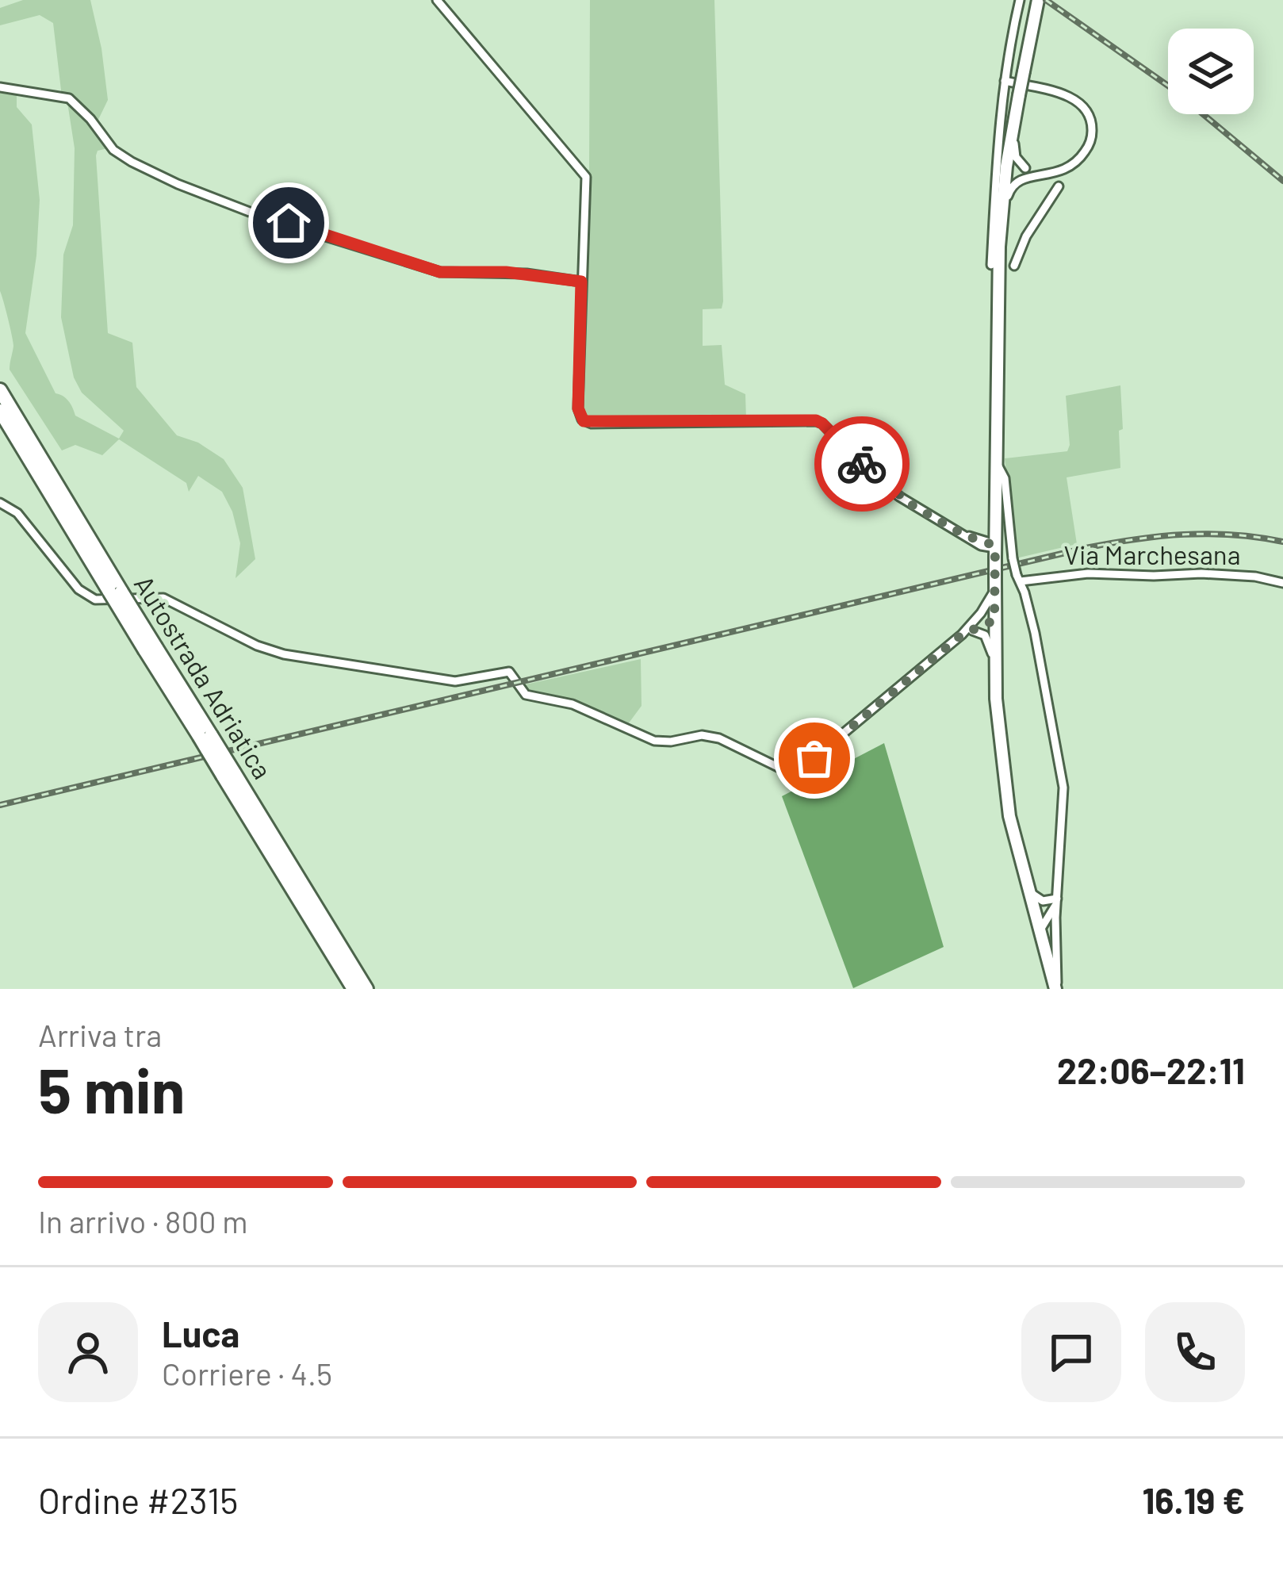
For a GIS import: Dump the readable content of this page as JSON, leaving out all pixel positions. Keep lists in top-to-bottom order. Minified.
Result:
{"streets":{"highway":["Autostrada Adriatica"],"street":["Via Marchesana"]},"page":{"heading":["5 min","Arriva tra","22:06–22:11"],"panel":["Luca","Corriere · 4.5","Ordine #2315","16.19 €"],"bar":"In arrivo · 800 m"}}
